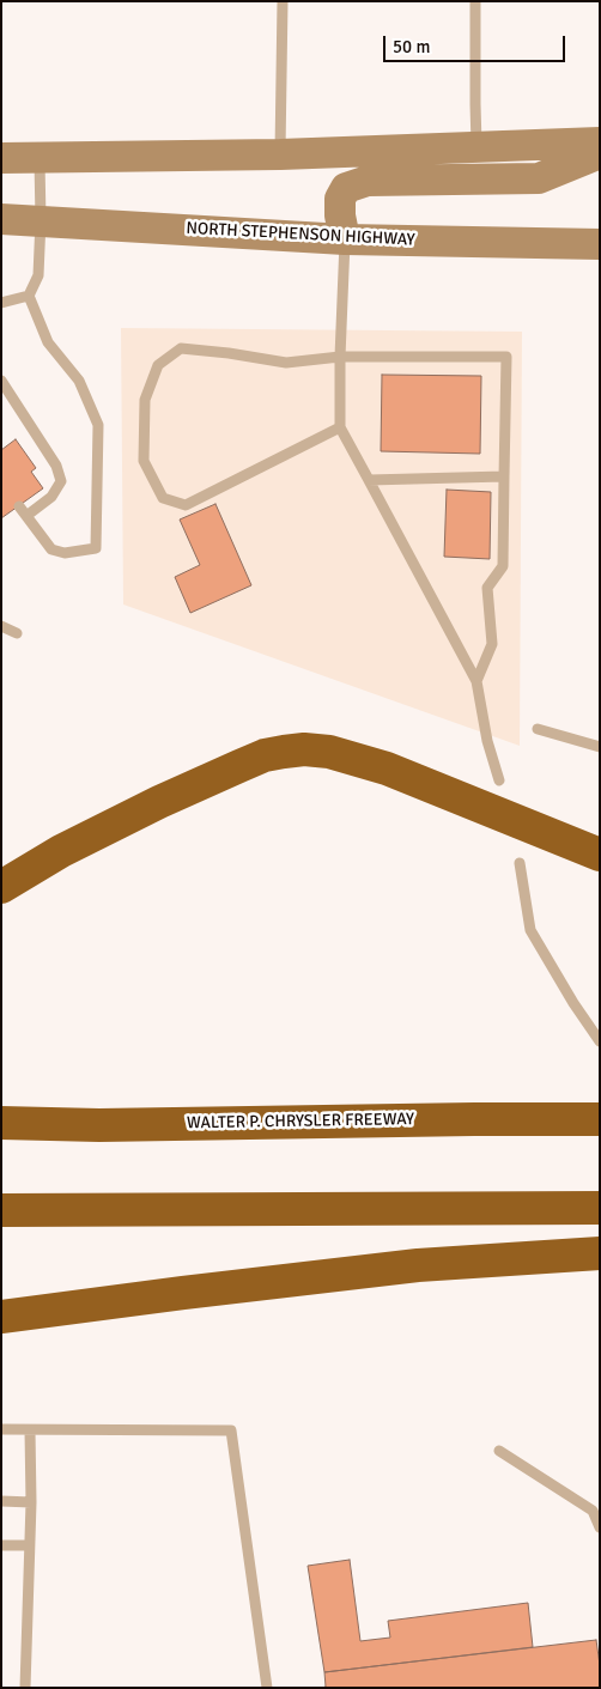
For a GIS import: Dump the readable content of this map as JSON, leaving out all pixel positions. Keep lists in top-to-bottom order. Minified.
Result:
{"streets":{"highway":["WALTER P. CHRYSLER FREEWAY"],"main road":["NORTH STEPHENSON HIGHWAY"]},"scale_bar":"50 m"}
